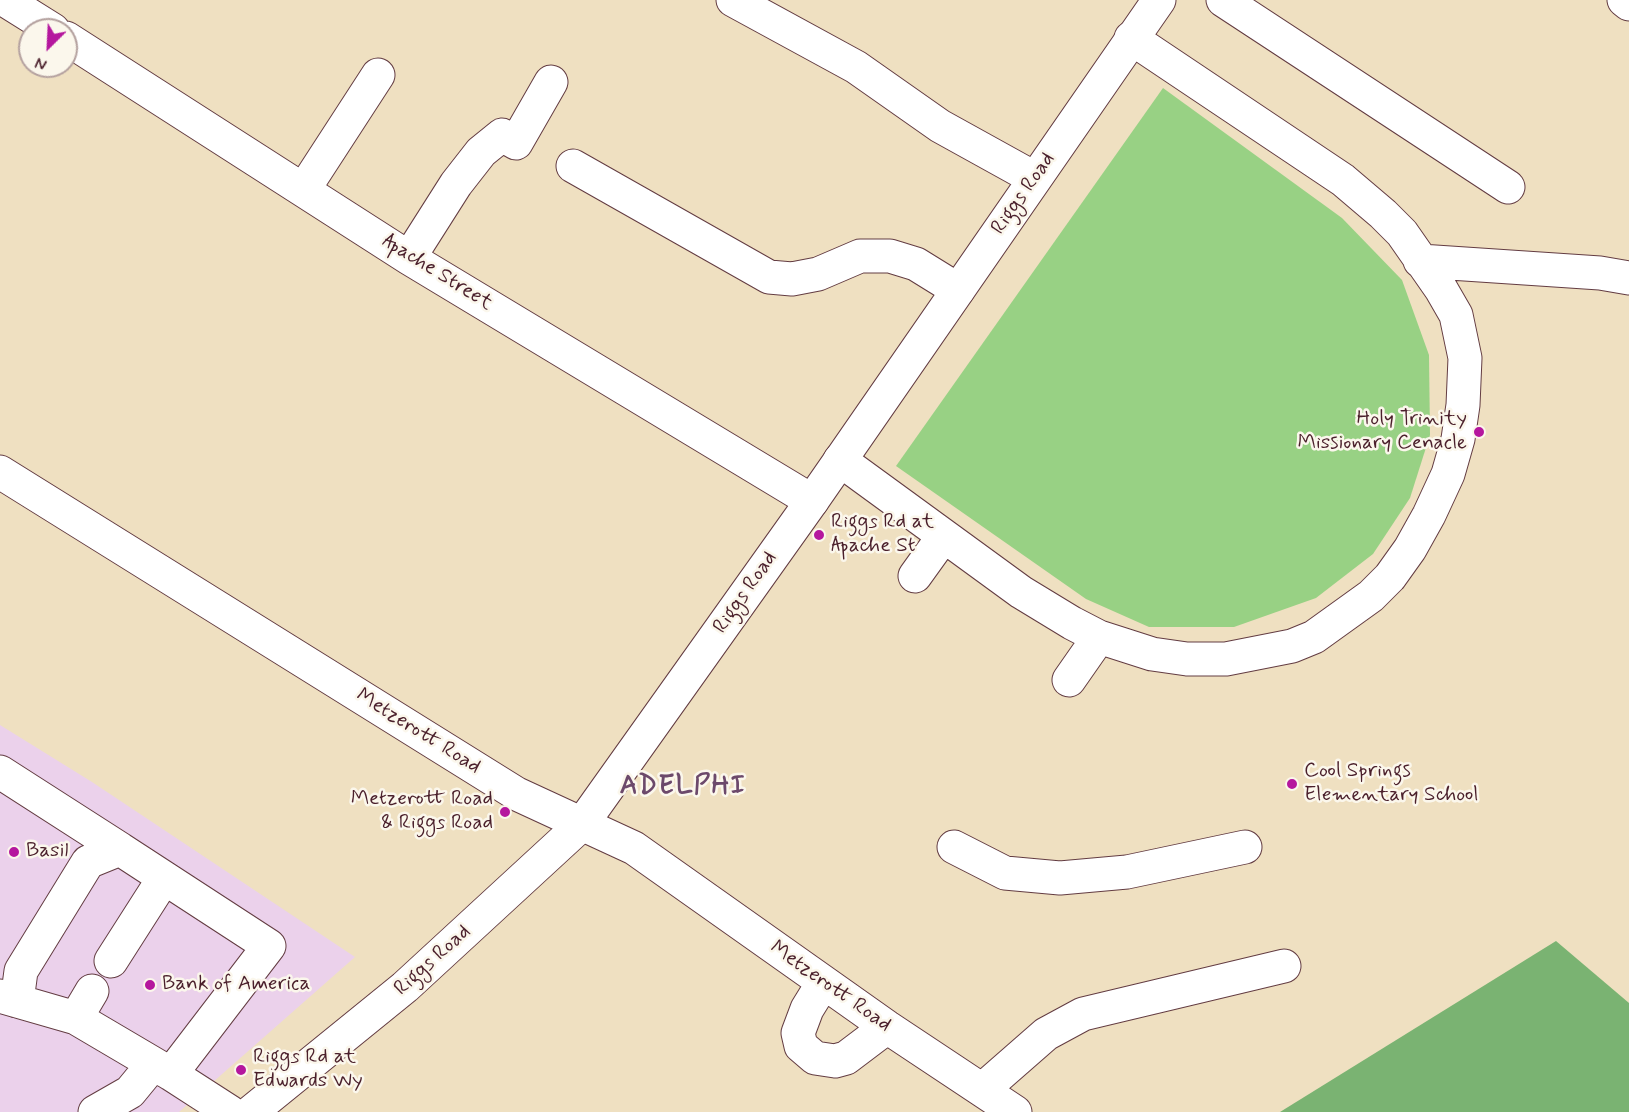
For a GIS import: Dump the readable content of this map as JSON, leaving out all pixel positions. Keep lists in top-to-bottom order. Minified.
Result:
{"streets":{"street":["Riggs Road","Apache Street","Metzerott Road"]},"crossings":[["Riggs Road","Apache Street"],["Riggs Road","Metzerott Road"]],"districts":["ADELPHI"],"places":["Holy Trinity Missionary Cenacle","Riggs Rd at Apache St","Cool Springs Elementary School","Metzerott Road & Riggs Road","Basil","Bank of America","Riggs Rd at Edwards Wy"],"north":"bottom left"}
